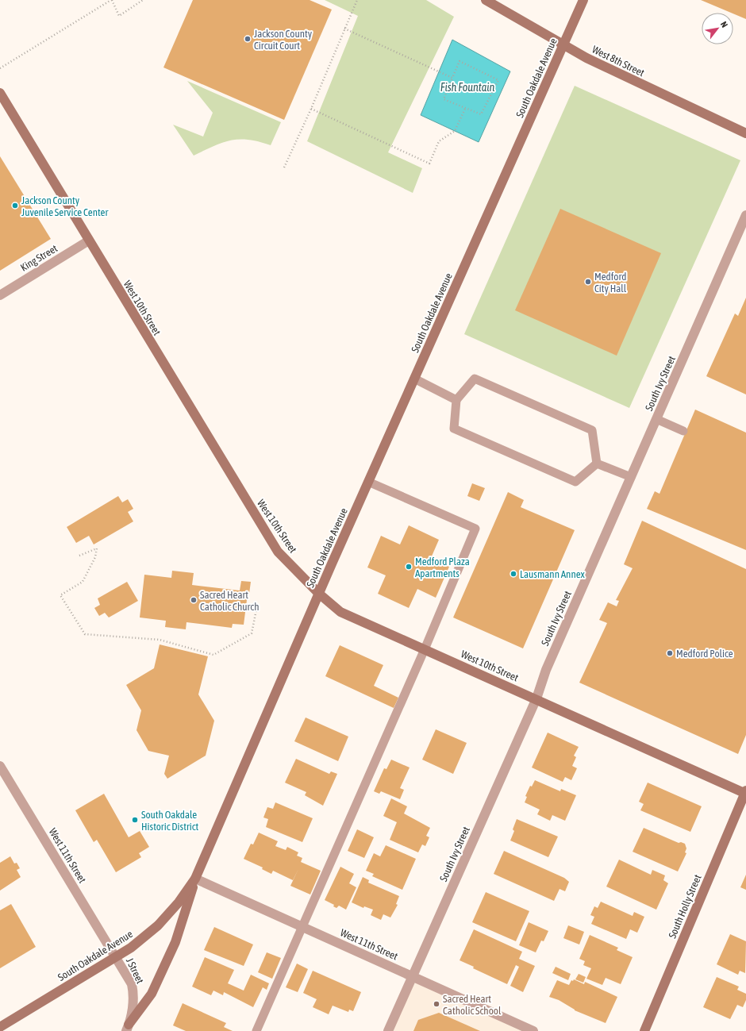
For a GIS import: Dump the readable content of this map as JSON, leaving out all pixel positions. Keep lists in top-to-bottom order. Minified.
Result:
{"streets":{"street":["West 8th Street","South Oakdale Avenue","King Street","West 10th Street","South Ivy Street","West 11th Street","South Holly Street","J Street"]},"crossings":[["West 8th Street","South Oakdale Avenue"],["South Oakdale Avenue","West 10th Street"],["South Oakdale Avenue","West 11th Street"],["South Oakdale Avenue","J Street"],["King Street","West 10th Street"],["West 10th Street","South Ivy Street"],["West 10th Street","South Holly Street"],["South Ivy Street","West 11th Street"],["West 11th Street","J Street"]],"water":["Fish Fountain"],"places":["Jackson County Circuit Court","Jackson County Juvenile Service Center","Medford City Hall","Medford Plaza Apartments","Lausmann Annex","Sacred Heart Catholic Church","Medford Police","South Oakdale Historic District","Sacred Heart Catholic School"],"north":"top right"}
